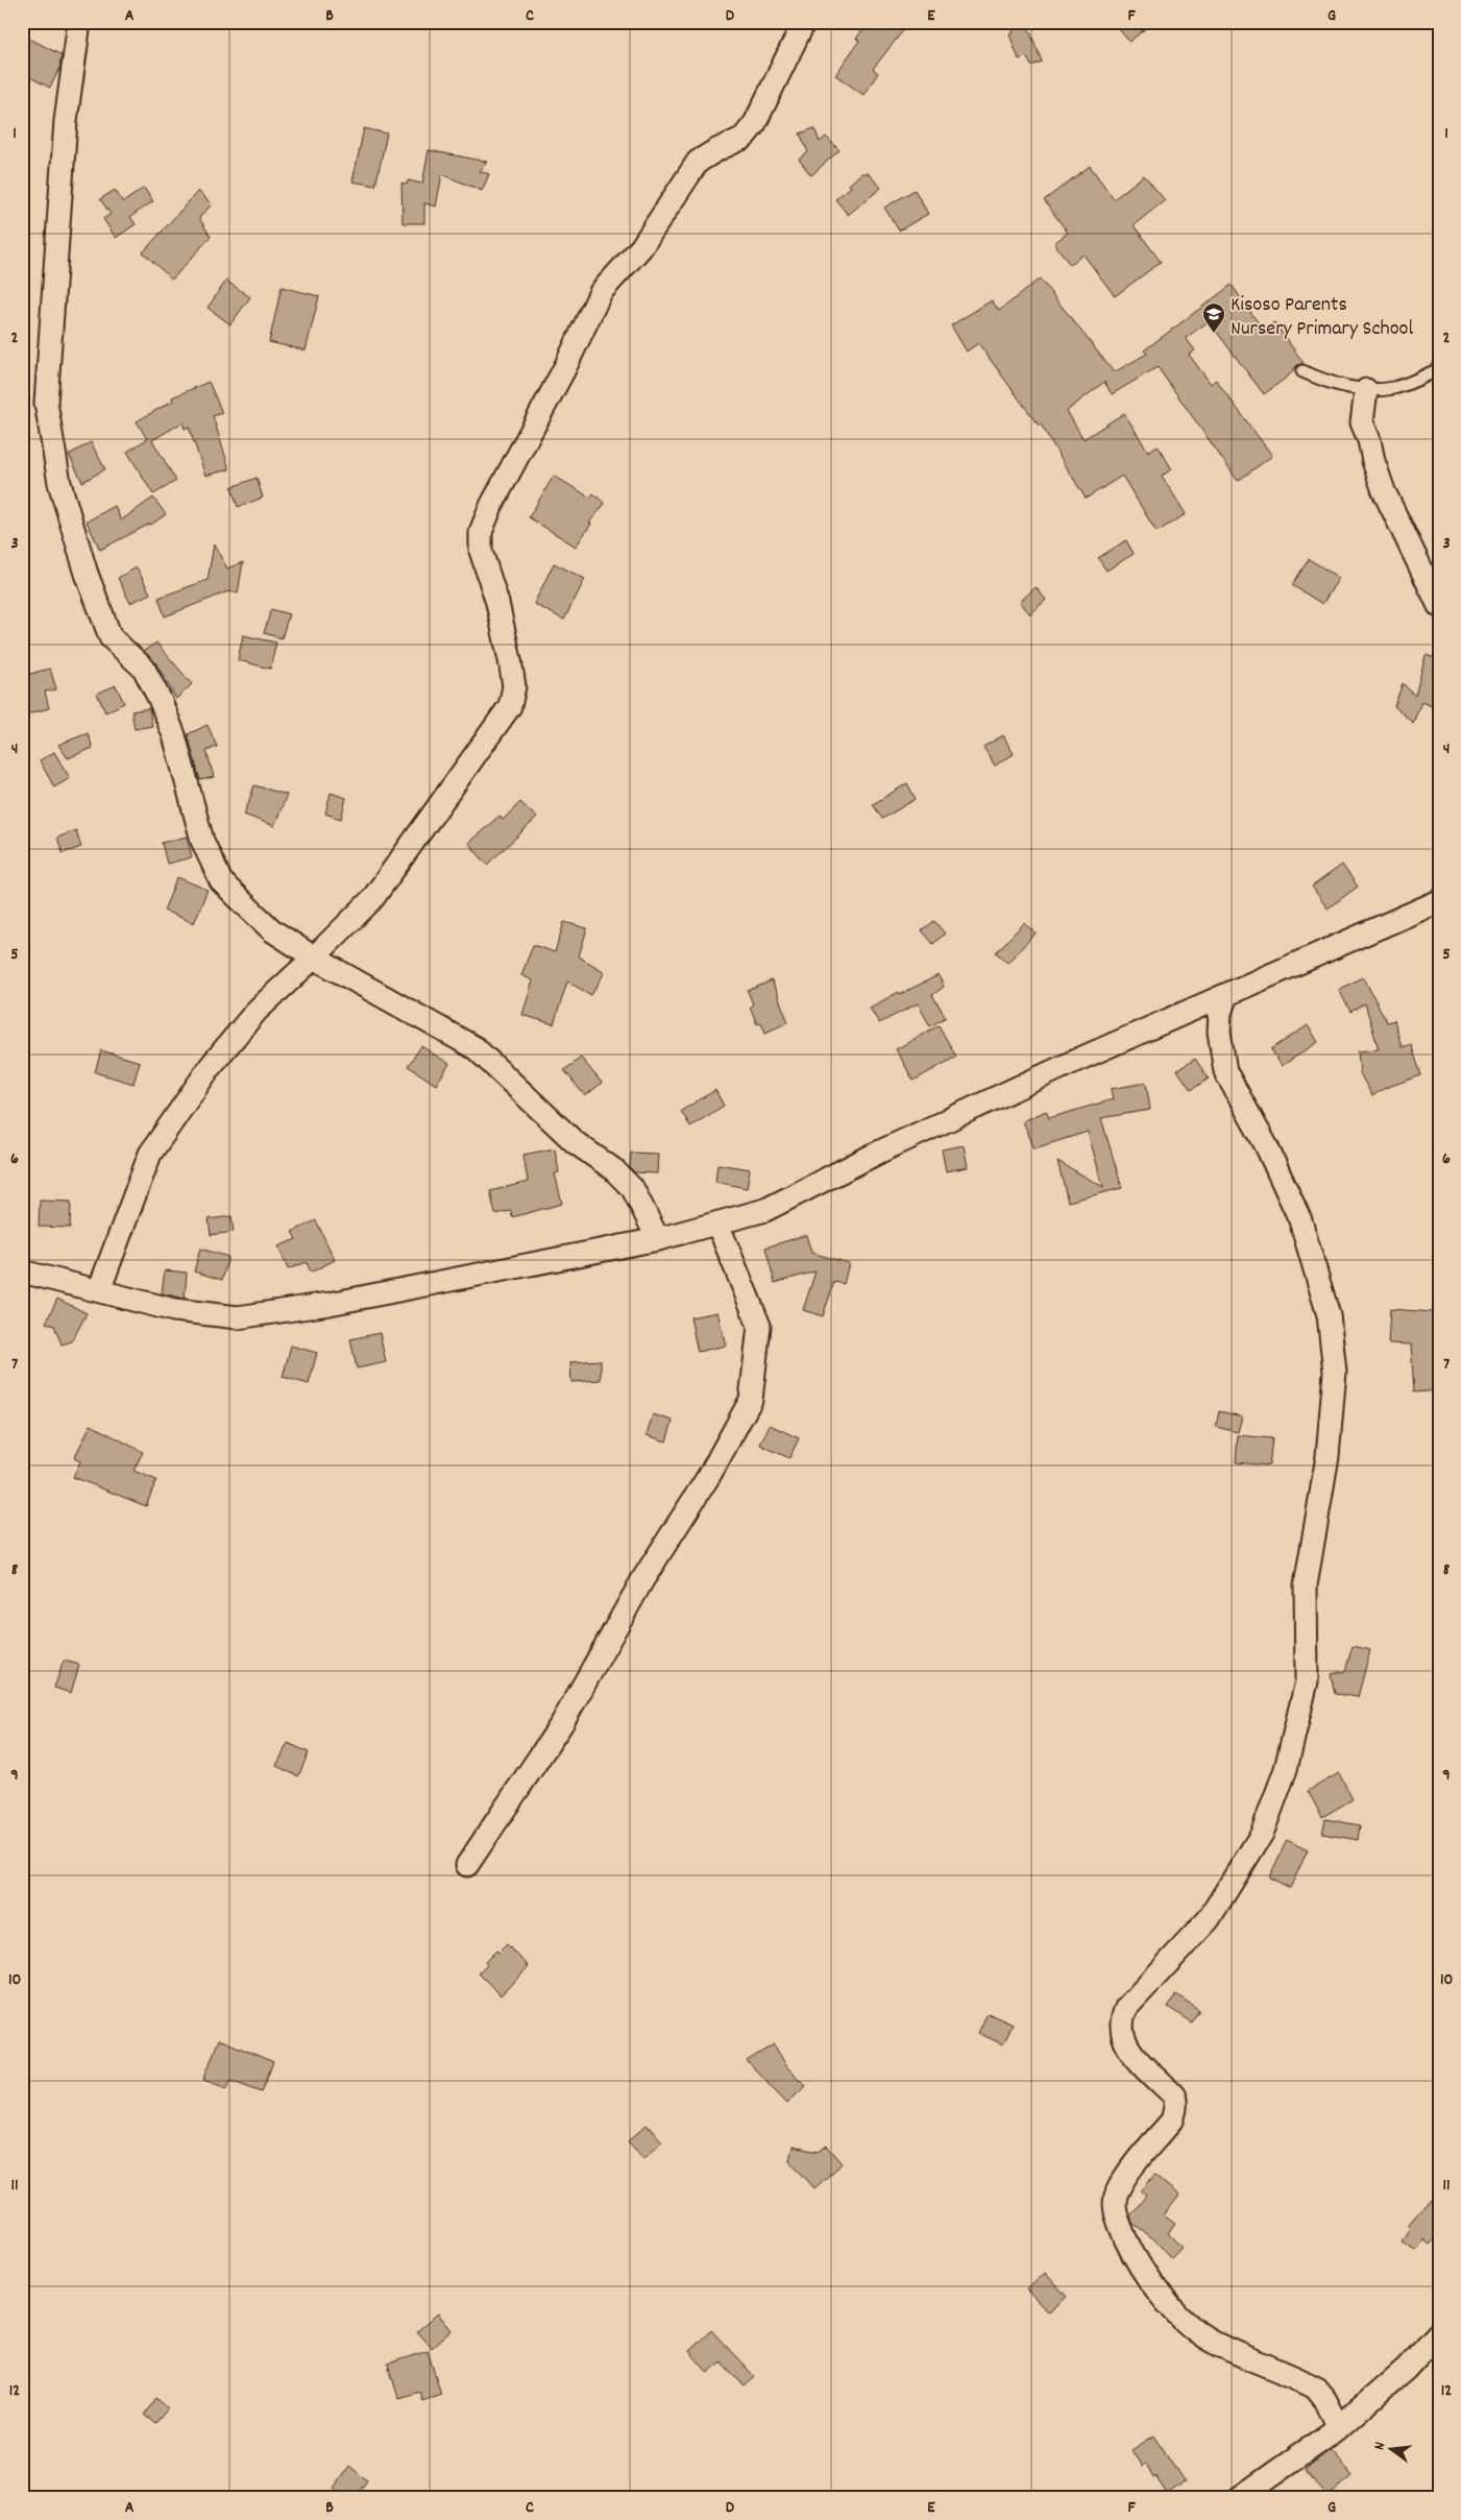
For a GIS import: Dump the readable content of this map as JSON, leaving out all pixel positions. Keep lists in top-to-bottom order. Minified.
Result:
{"places":{"school or university":["Kisoso Parents Nursery Primary School"]},"north":"left","grid":{"columns":["A","B","C","D","E","F","G"],"rows":["1","2","3","4","5","6","7","8","9","10","11","12"]}}
